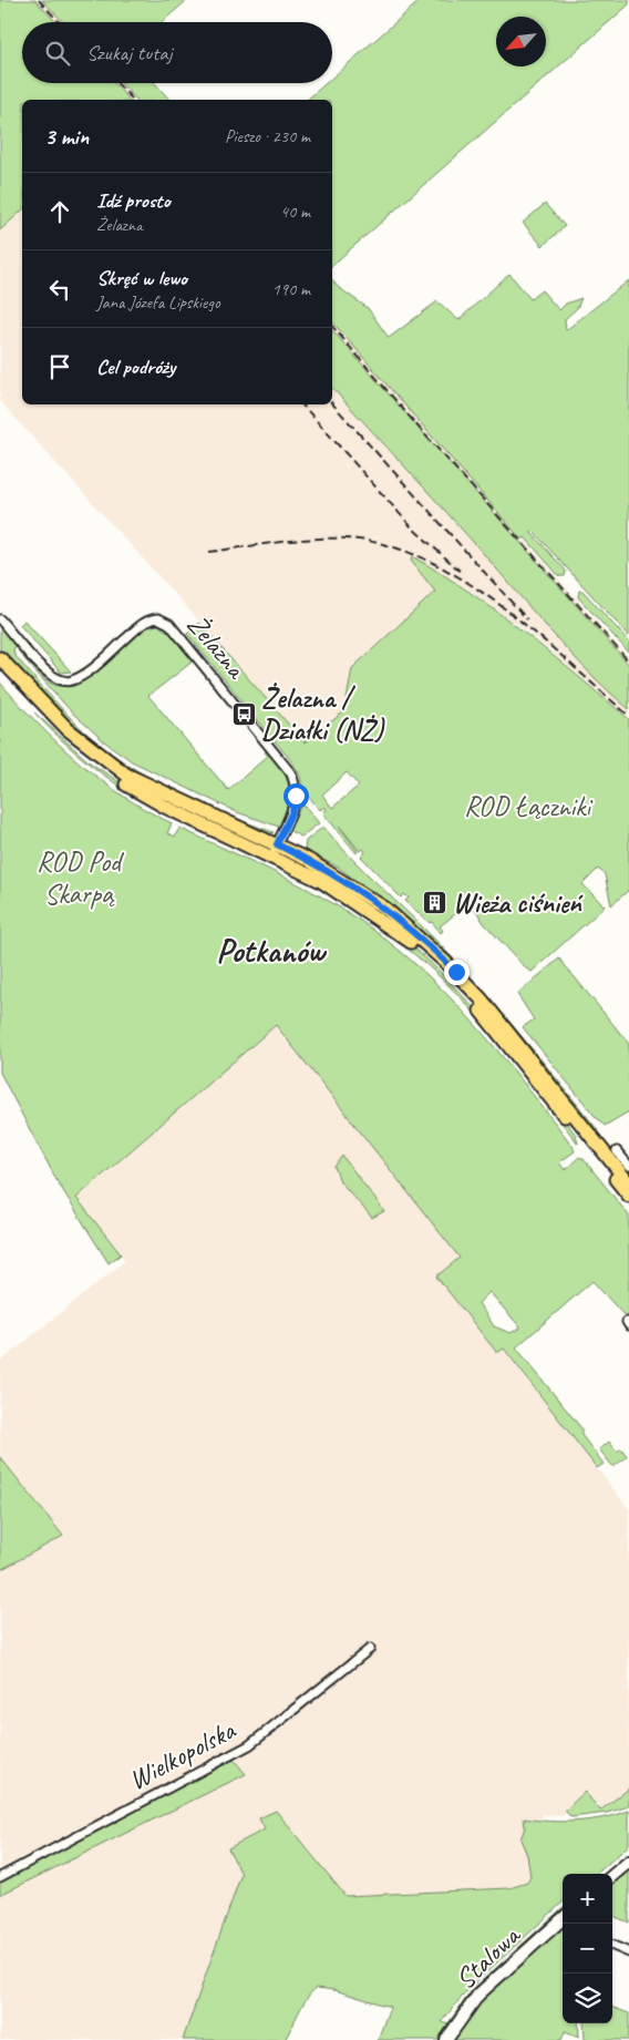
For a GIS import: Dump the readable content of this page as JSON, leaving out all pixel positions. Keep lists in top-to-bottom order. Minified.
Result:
{"streets":{"street":["Żelazna","Wielkopolska","Stalowa"]},"districts":["Potkanów"],"parks":["ROD Łączniki","ROD Pod Skarpą"],"places":{"bus stop":["Żelazna / Działki (NŻ)"],"building":["Wieża ciśnień"]},"north":"bottom left","page":{"search":"Szukaj tutaj","heading":["3 min","Pieszo · 230 m"],"list":[["Idź prosto","Żelazna","40 m"],["Skręć w lewo","Jana Józefa Lipskiego","190 m"],"Cel podróży"],"map_buttons":["+","−"]}}
